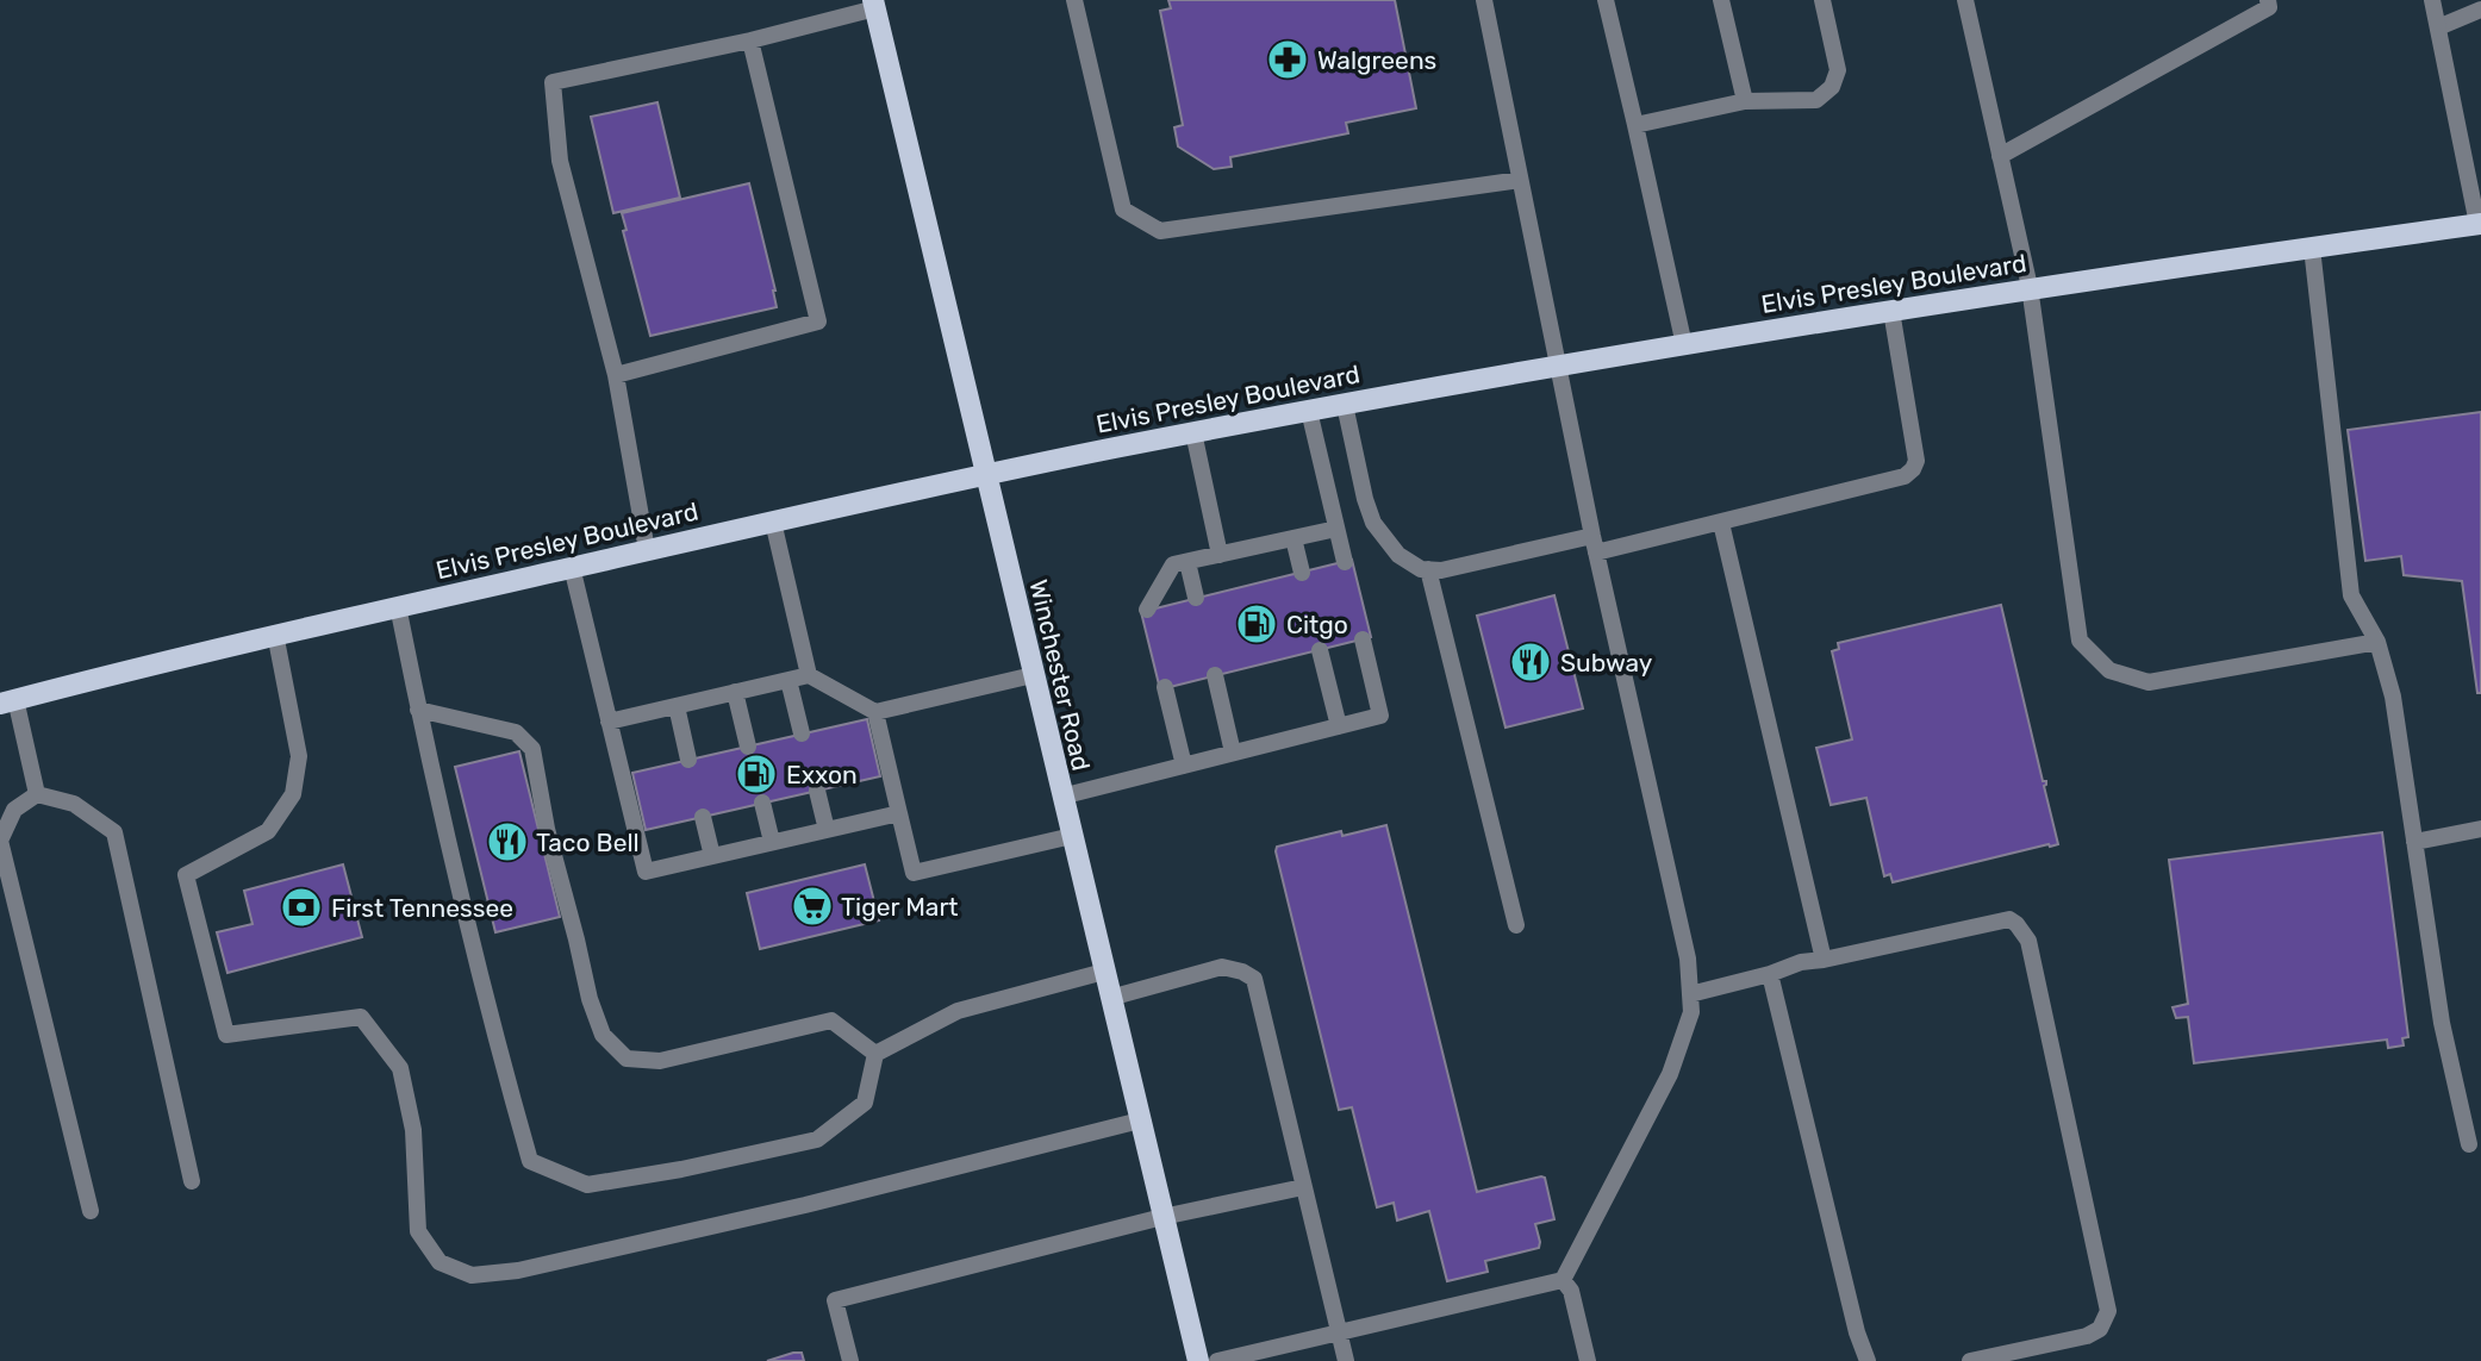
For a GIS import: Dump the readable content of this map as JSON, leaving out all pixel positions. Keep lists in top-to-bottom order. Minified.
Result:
{"streets":{"main road":["Elvis Presley Boulevard","Winchester Road"]},"crossings":[["Elvis Presley Boulevard","Winchester Road"]],"places":{"pharmacy":["Walgreens"],"fuel station":["Citgo","Exxon"],"restaurant":["Subway","Taco Bell"],"supermarket":["Tiger Mart"],"bank":["First Tennessee"]}}
